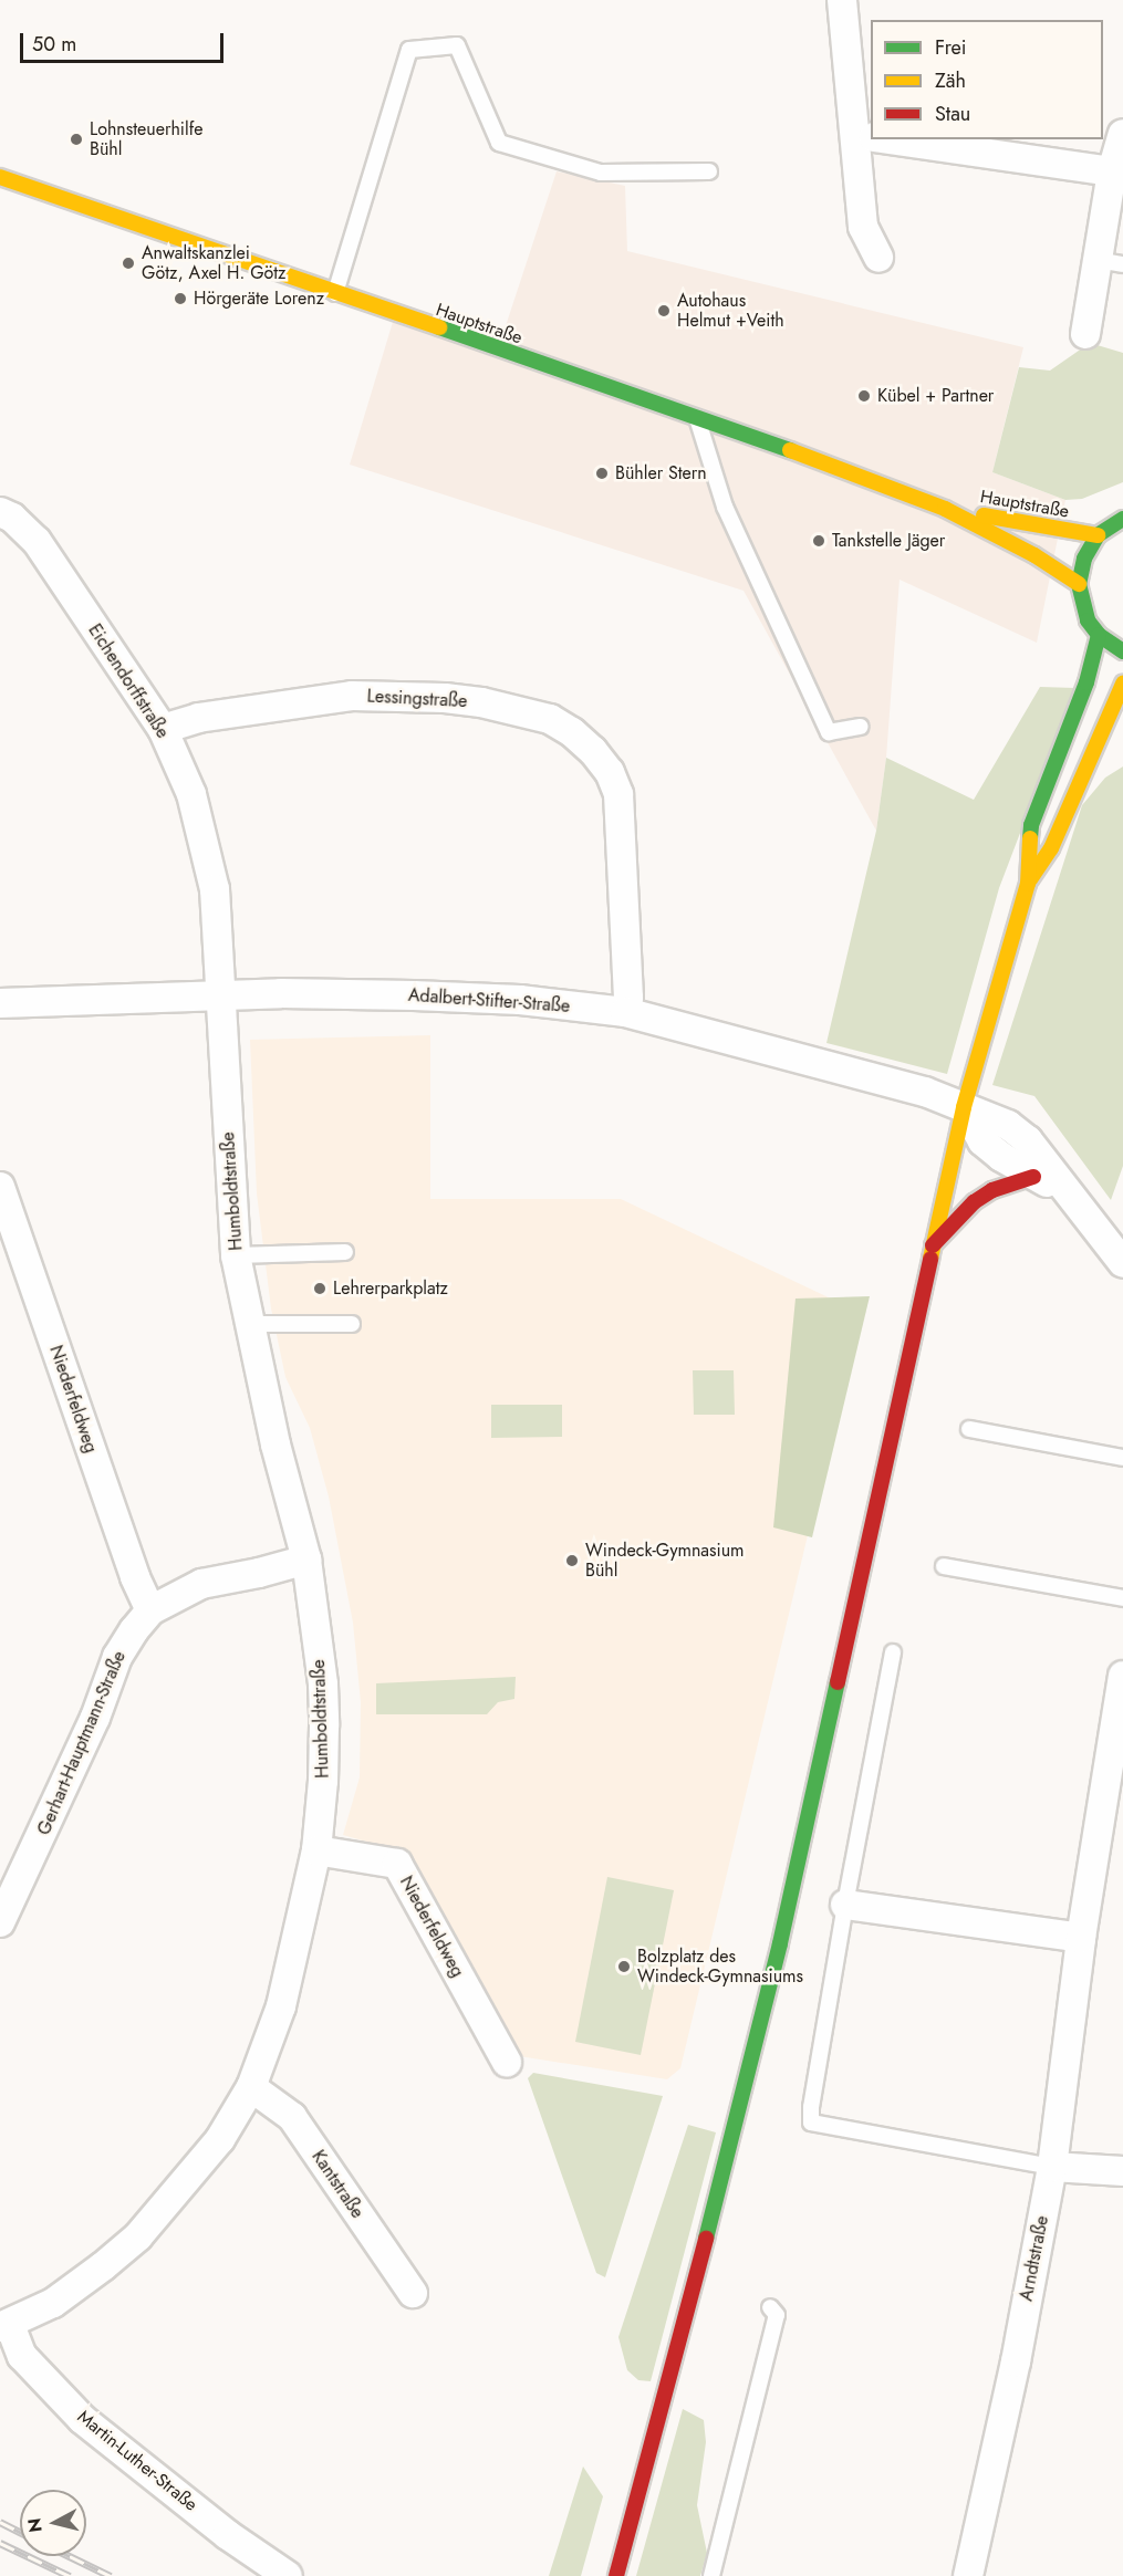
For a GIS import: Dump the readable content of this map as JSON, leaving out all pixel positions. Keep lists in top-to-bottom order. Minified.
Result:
{"streets":{"street":["Hauptstraße","Eichendorffstraße","Lessingstraße","Adalbert-Stifter-Straße","Humboldtstraße","Niederfeldweg","Gerhart-Hauptmann-Straße","Kantstraße","Arndtstraße","Martin-Luther-Straße"]},"crossings":[["Eichendorffstraße","Lessingstraße"],["Eichendorffstraße","Adalbert-Stifter-Straße"],["Eichendorffstraße","Humboldtstraße"],["Lessingstraße","Adalbert-Stifter-Straße"],["Adalbert-Stifter-Straße","Humboldtstraße"],["Humboldtstraße","Niederfeldweg"],["Humboldtstraße","Gerhart-Hauptmann-Straße"],["Humboldtstraße","Kantstraße"],["Humboldtstraße","Martin-Luther-Straße"],["Niederfeldweg","Gerhart-Hauptmann-Straße"]],"places":["Lohnsteuerhilfe Bühl","Anwaltskanzlei Götz, Axel H. Götz","Hörgeräte Lorenz","Autohaus Helmut +Veith","Kübel + Partner","Bühler Stern","Tankstelle Jäger","Lehrerparkplatz","Windeck-Gymnasium Bühl","Bolzplatz des Windeck-Gymnasiums"],"legend":["Frei","Zäh","Stau"],"scale_bar":"50 m","north":"left"}
